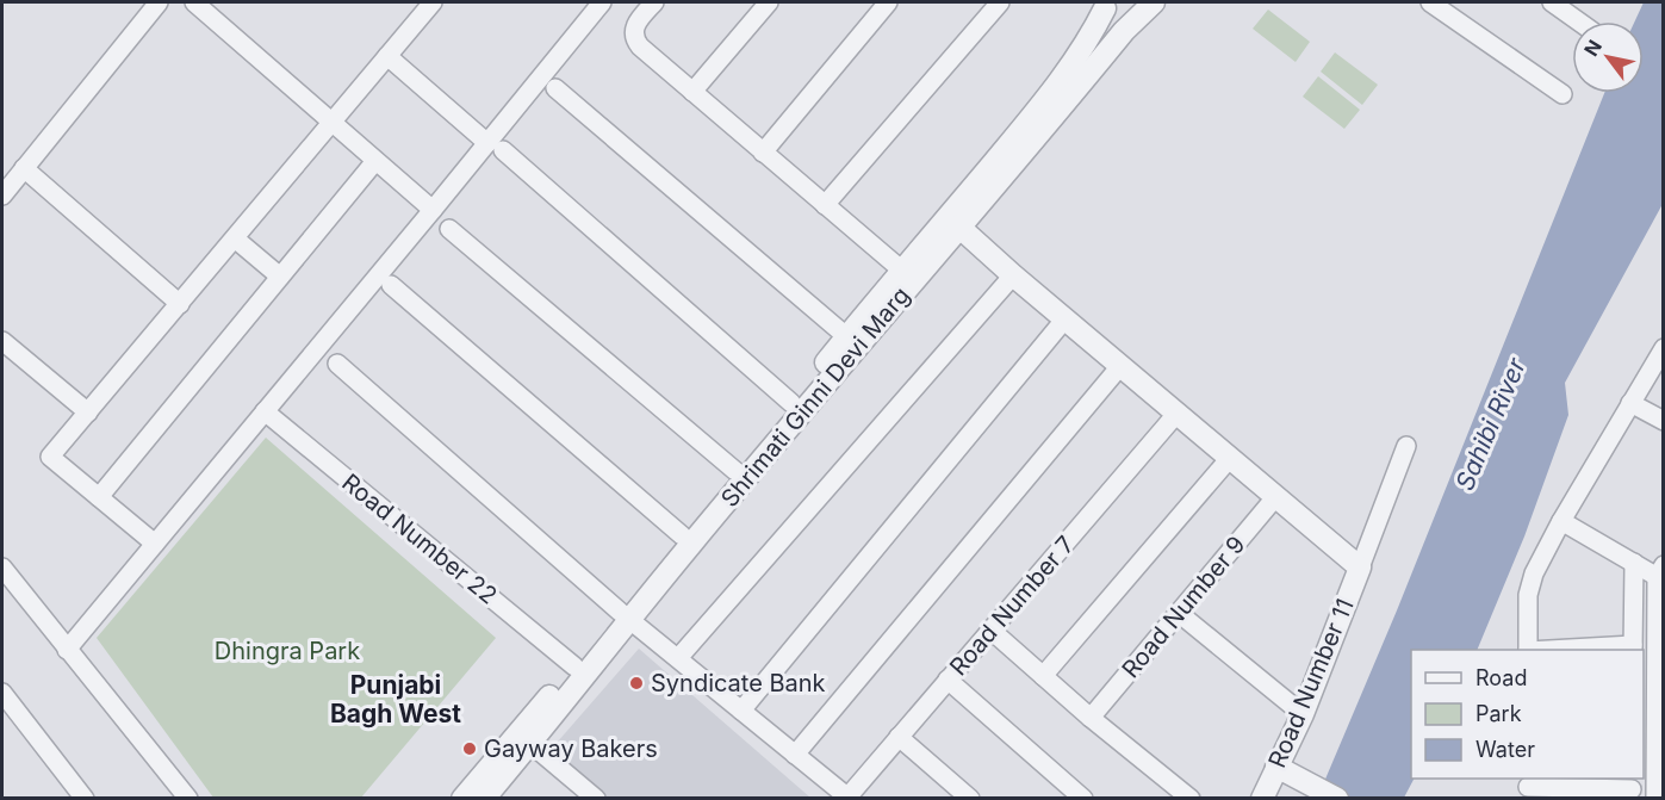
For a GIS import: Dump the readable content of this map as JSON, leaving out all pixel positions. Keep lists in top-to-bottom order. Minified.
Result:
{"streets":{"street":["Shrimati Ginni Devi Marg","Road Number 22","Road Number 7","Road Number 9","Road Number 11"]},"crossings":[["Shrimati Ginni Devi Marg","Road Number 22"]],"districts":["Punjabi Bagh West"],"water":["Sahibi River"],"parks":["Dhingra Park"],"places":["Syndicate Bank","Gayway Bakers"],"legend":["Road","Park","Water"],"north":"top left"}
